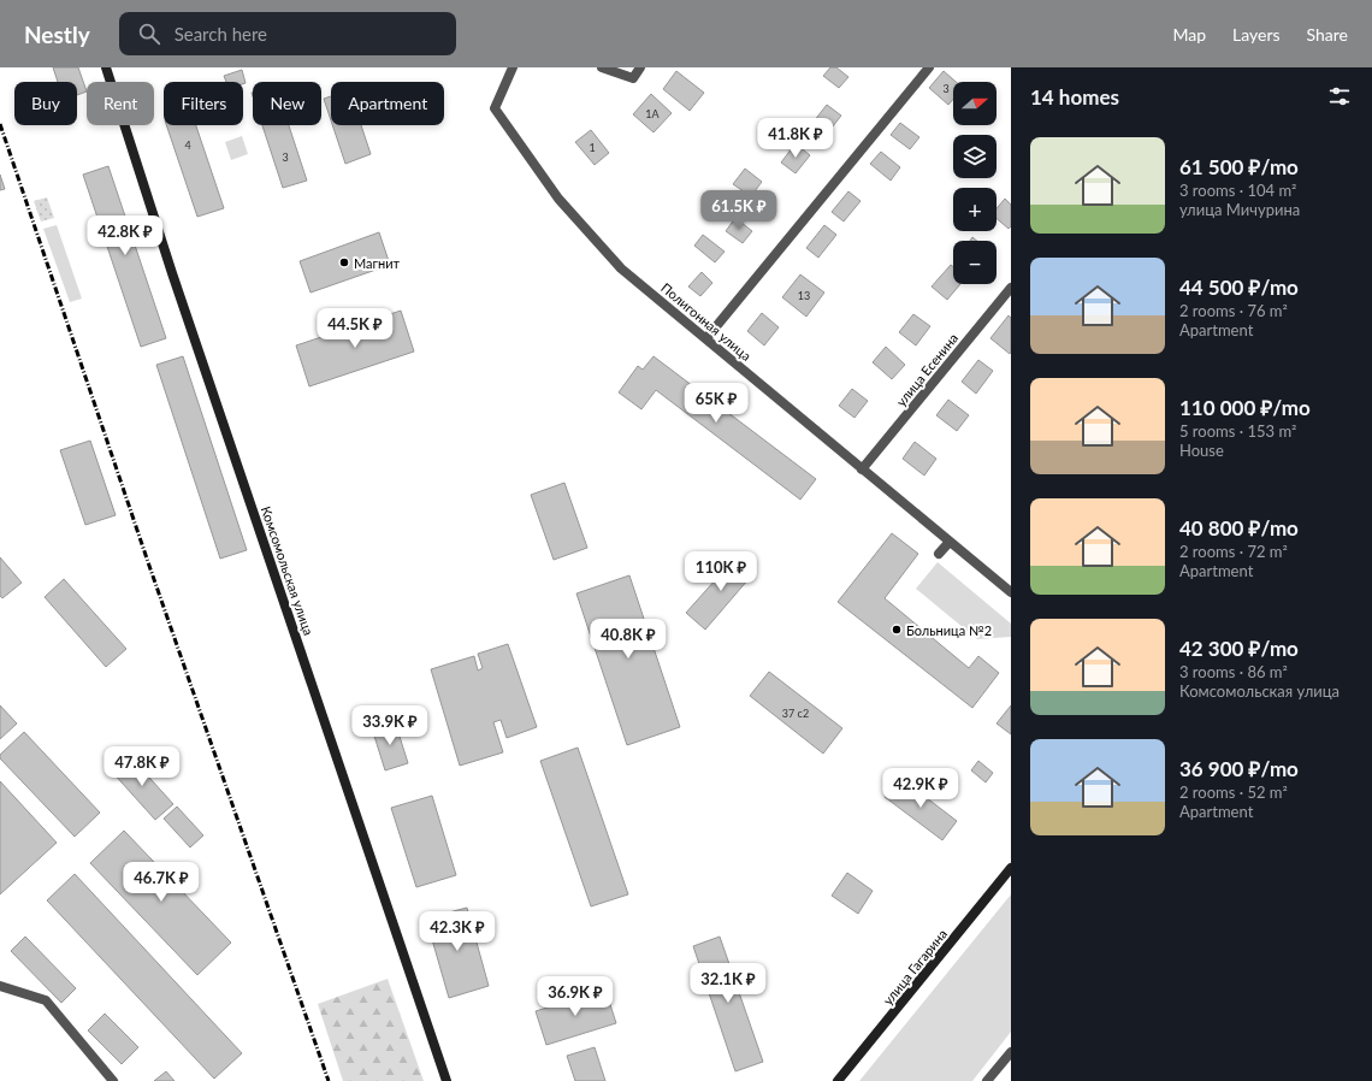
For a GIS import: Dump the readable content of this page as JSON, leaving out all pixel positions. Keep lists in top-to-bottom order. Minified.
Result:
{"streets":{"street":["Полигонная улица","улица Есенина","Комсомольская улица","улица Гагарина"]},"crossings":[["Полигонная улица","улица Есенина"]],"places":["Магнит","Больница №2"],"house_numbers":["3","1А","4","1","3","13","37 с2"],"north":"right","page":{"header":"Nestly","search":"Search here","nav":["Map","Layers","Share"],"heading":"14 homes","map_buttons":["+","−"],"chip":["Buy","Rent","Filters","New","Apartment"],"price":["41.8K ₽","61.5K ₽","42.8K ₽","44.5K ₽","65K ₽","110K ₽","40.8K ₽","33.9K ₽","47.8K ₽","42.9K ₽","46.7K ₽","42.3K ₽","32.1K ₽","36.9K ₽"],"list":[{"name":"61 500 ₽/mo","note":"3 rooms · 104 m² · улица Мичурина"},{"name":"44 500 ₽/mo","note":"2 rooms · 76 m² · Apartment"},{"name":"110 000 ₽/mo","note":"5 rooms · 153 m² · House"},{"name":"40 800 ₽/mo","note":"2 rooms · 72 m² · Apartment"},{"name":"42 300 ₽/mo","note":"3 rooms · 86 m² · Комсомольская улица"},{"name":"36 900 ₽/mo","note":"2 rooms · 52 m² · Apartment"}]}}
